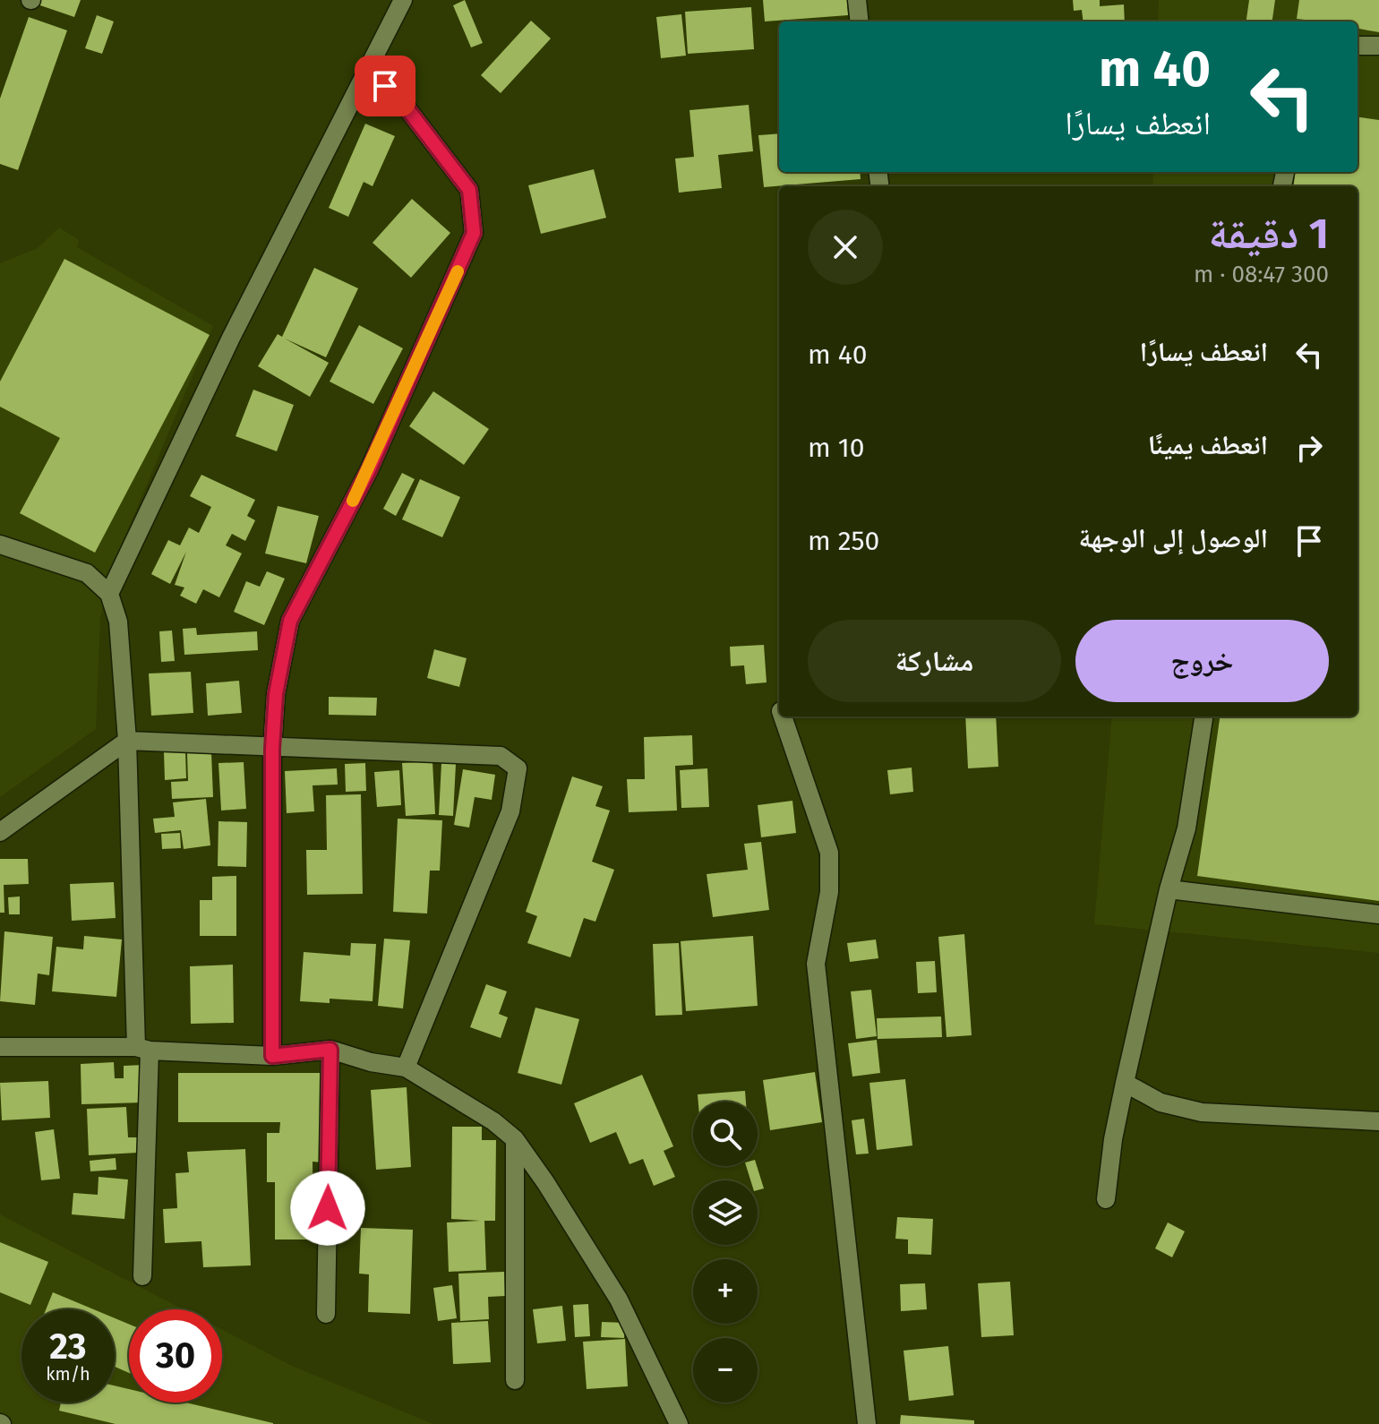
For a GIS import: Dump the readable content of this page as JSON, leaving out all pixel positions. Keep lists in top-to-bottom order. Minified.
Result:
{"page":{"turn":["40 m","انعطف يسارًا"],"heading":["1 دقيقة","300 m · 08:47"],"list":[{"name":"انعطف يسارًا","value":"40 m"},{"name":"انعطف يمينًا","value":"10 m"},{"name":"الوصول إلى الوجهة","value":"250 m"}],"buttons":["خروج","مشاركة"],"map_buttons":["+","−"],"speed":"23 km/h","limit":"30"}}
